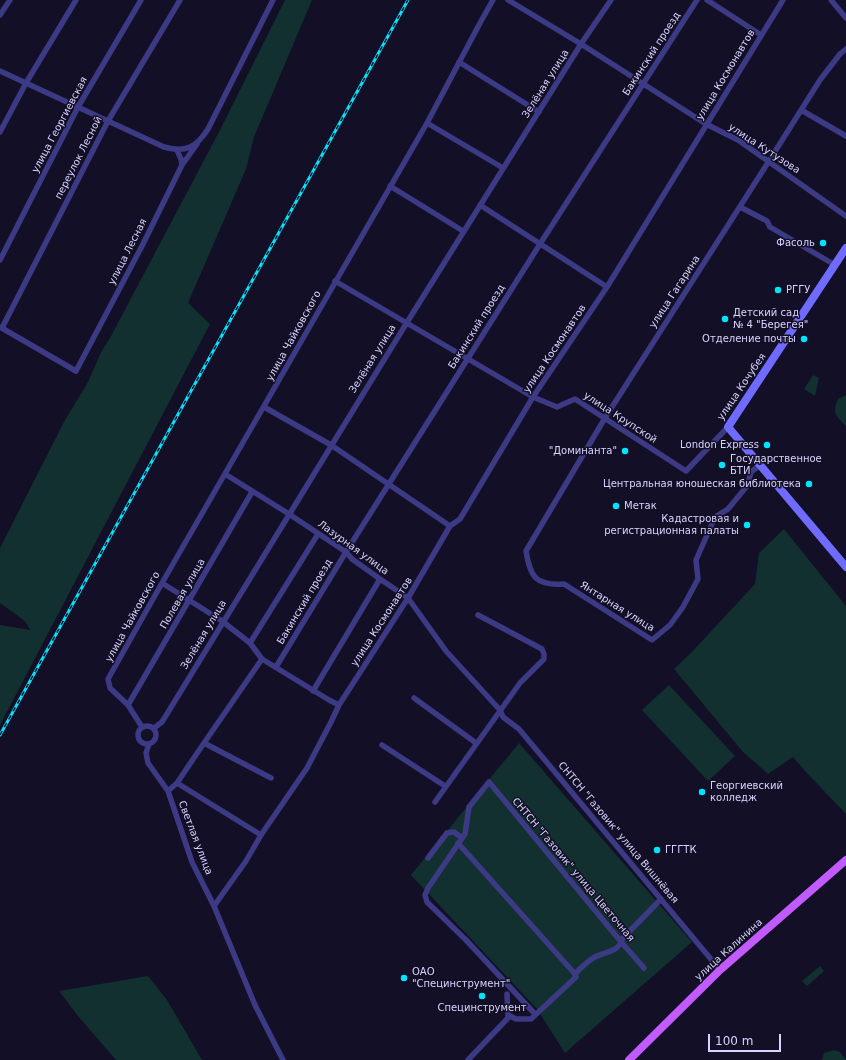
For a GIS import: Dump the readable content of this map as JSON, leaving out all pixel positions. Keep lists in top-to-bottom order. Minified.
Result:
{"streets":{"main road":["улица Кочубея","улица Калинина"],"street":["Бакинский проезд","улица Космонавтов","Зелёная улица","улица Георгиевская","улица Кутузова","переулок Лесной","улица Лесная","улица Гагарина","улица Чайковского","улица Крупской","Лазурная улица","Полевая улица","Янтарная улица","СНТСН \"Газовик\" улица Вишнёвая","Светлая улица","СНТСН \"Газовик\" улица Цветочная"]},"crossings":[["Бакинский проезд","улица Кутузова"],["Бакинский проезд","улица Крупской"],["Бакинский проезд","Лазурная улица"],["улица Космонавтов","улица Кутузова"],["улица Космонавтов","улица Крупской"],["улица Космонавтов","Лазурная улица"],["улица Космонавтов","Светлая улица"],["Зелёная улица","улица Кутузова"],["Зелёная улица","улица Крупской"],["Зелёная улица","Лазурная улица"],["улица Кутузова","улица Гагарина"],["переулок Лесной","улица Лесная"],["улица Гагарина","улица Крупской"],["улица Гагарина","Янтарная улица"],["улица Чайковского","улица Крупской"],["улица Чайковского","Лазурная улица"],["улица Чайковского","Полевая улица"],["улица Кочубея","улица Крупской"],["Лазурная улица","Полевая улица"],["Лазурная улица","СНТСН \"Газовик\" улица Вишнёвая"],["СНТСН \"Газовик\" улица Вишнёвая","улица Калинина"]],"places":["Фасоль","РГГУ","Детский сад № 4 \"Берегея\"","Отделение почты","London Express","\"Доминанта\"","Государственное БТИ","Центральная юношеская библиотека","Метак","Кадастровая и регистрационная палаты","Георгиевский колледж","ГГГТК","ОАО \"Специнструмент\"","Специнструмент"],"scale_bar":"100 m"}
